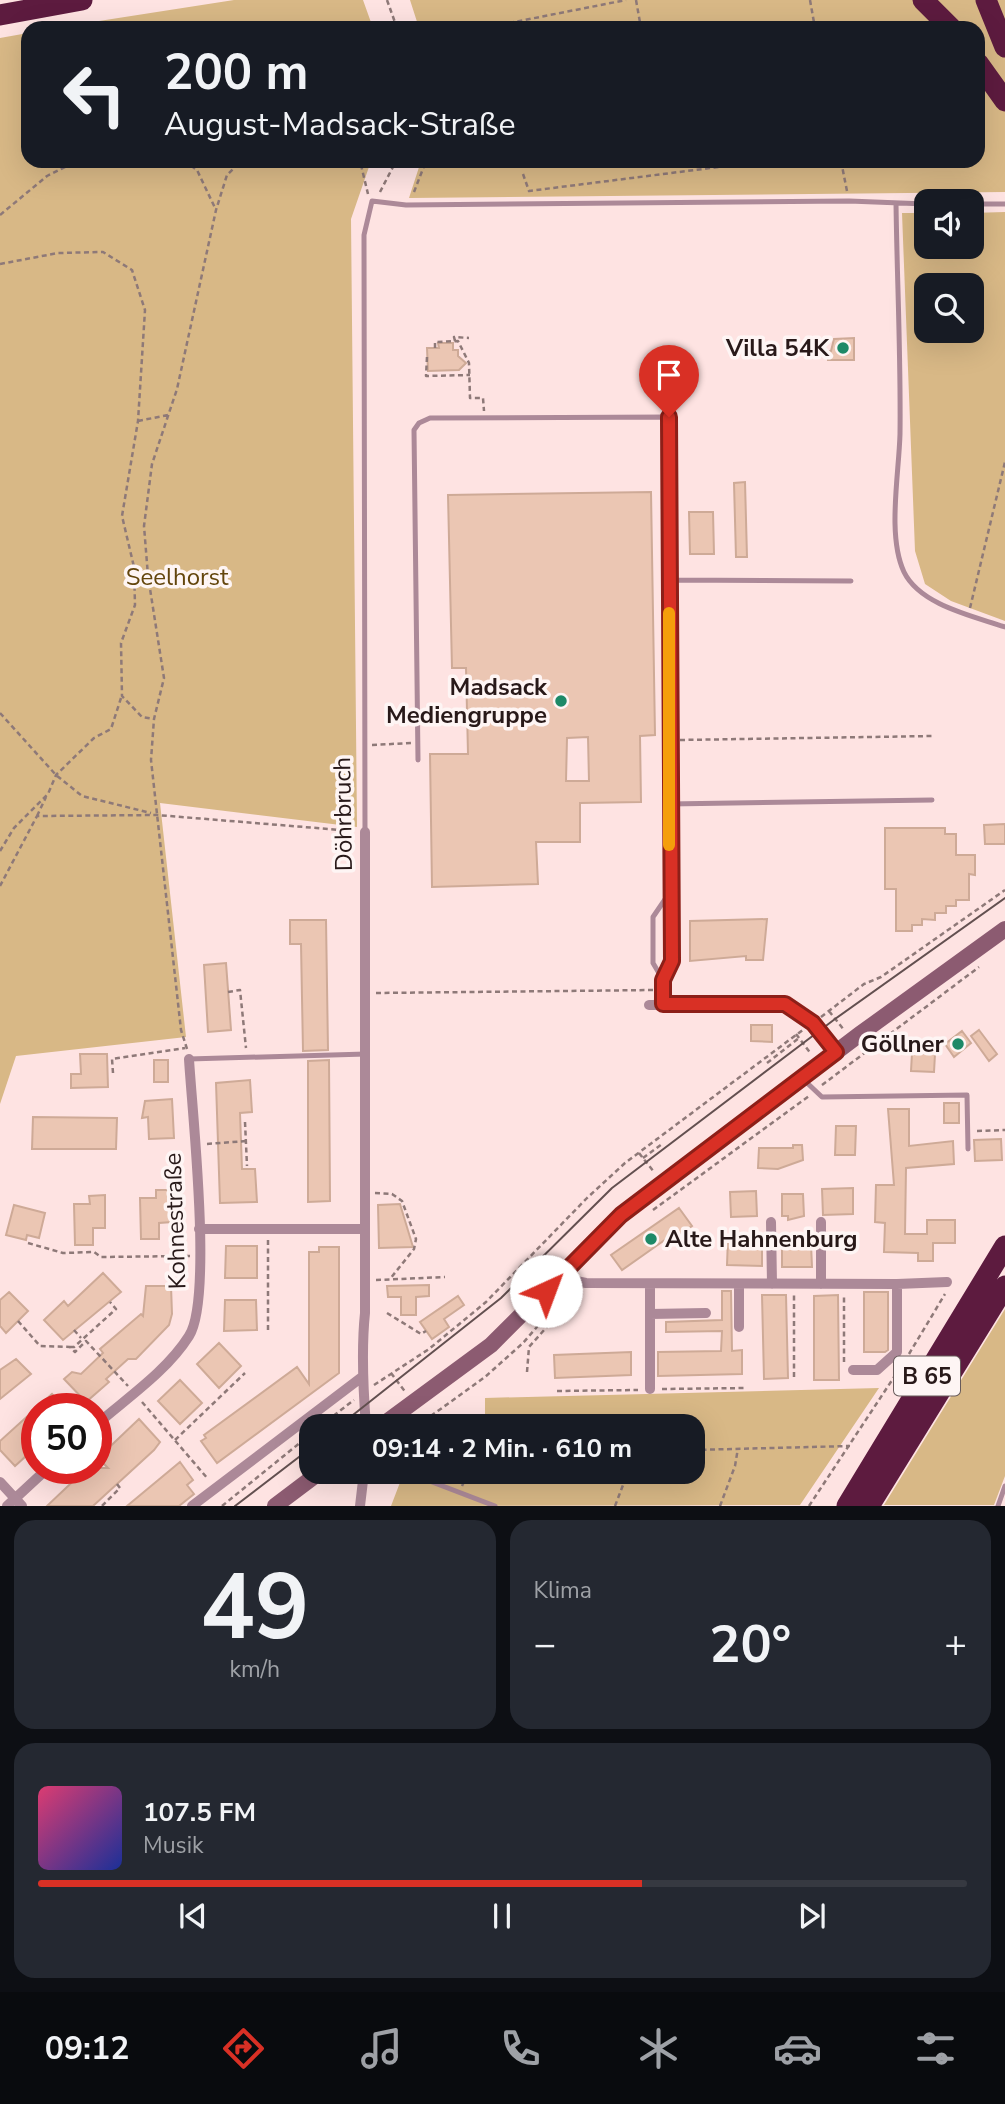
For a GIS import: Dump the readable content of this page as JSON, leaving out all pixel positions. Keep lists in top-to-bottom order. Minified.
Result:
{"streets":{"highway":["B 65"],"street":["Döhrbruch","Kohnestraße"]},"parks":["Seelhorst"],"places":["Villa 54K","Madsack Mediengruppe","Göllner","Alte Hahnenburg"],"page":{"turn":["200 m","August-Madsack-Straße"],"limit":"50","trip":"09:14 · 2 Min. · 610 m","tile":[["49","km/h"],"Klima"],"heat":["−","20°","+"],"song":["107.5 FM","Musik"],"tabs":"09:12"}}
